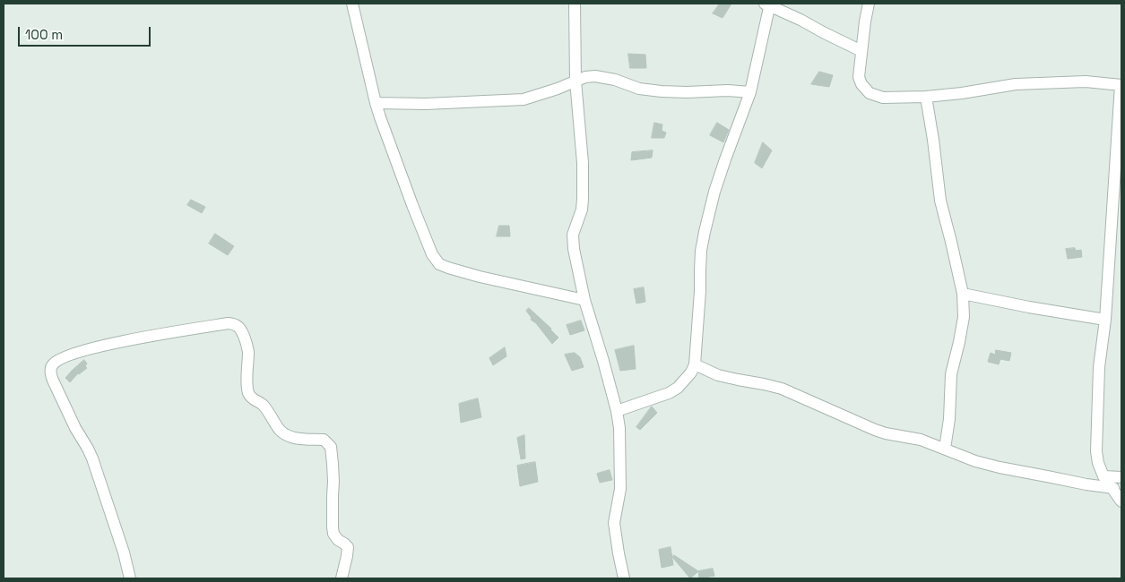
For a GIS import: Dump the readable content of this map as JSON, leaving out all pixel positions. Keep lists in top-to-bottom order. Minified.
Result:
{"scale_bar":"100 m"}
